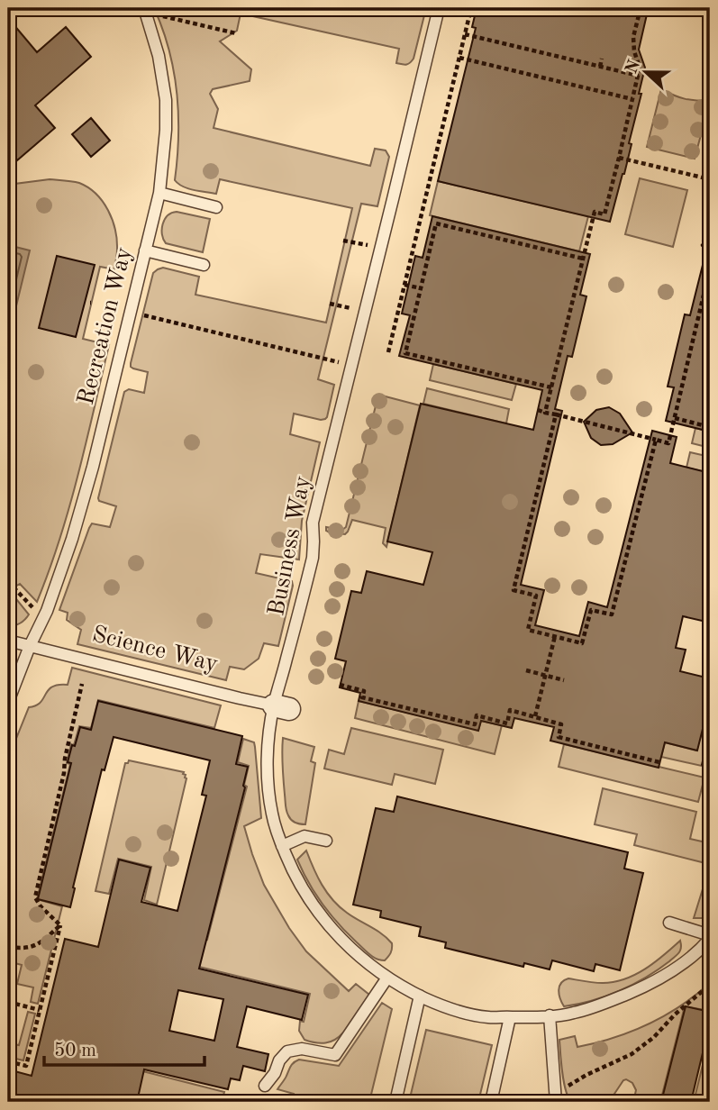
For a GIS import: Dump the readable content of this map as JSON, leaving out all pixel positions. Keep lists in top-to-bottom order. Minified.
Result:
{"streets":{"lane":["Recreation Way","Business Way","Science Way"]},"crossings":[["Recreation Way","Science Way"],["Business Way","Science Way"]],"scale_bar":"50 m","north":"left"}
